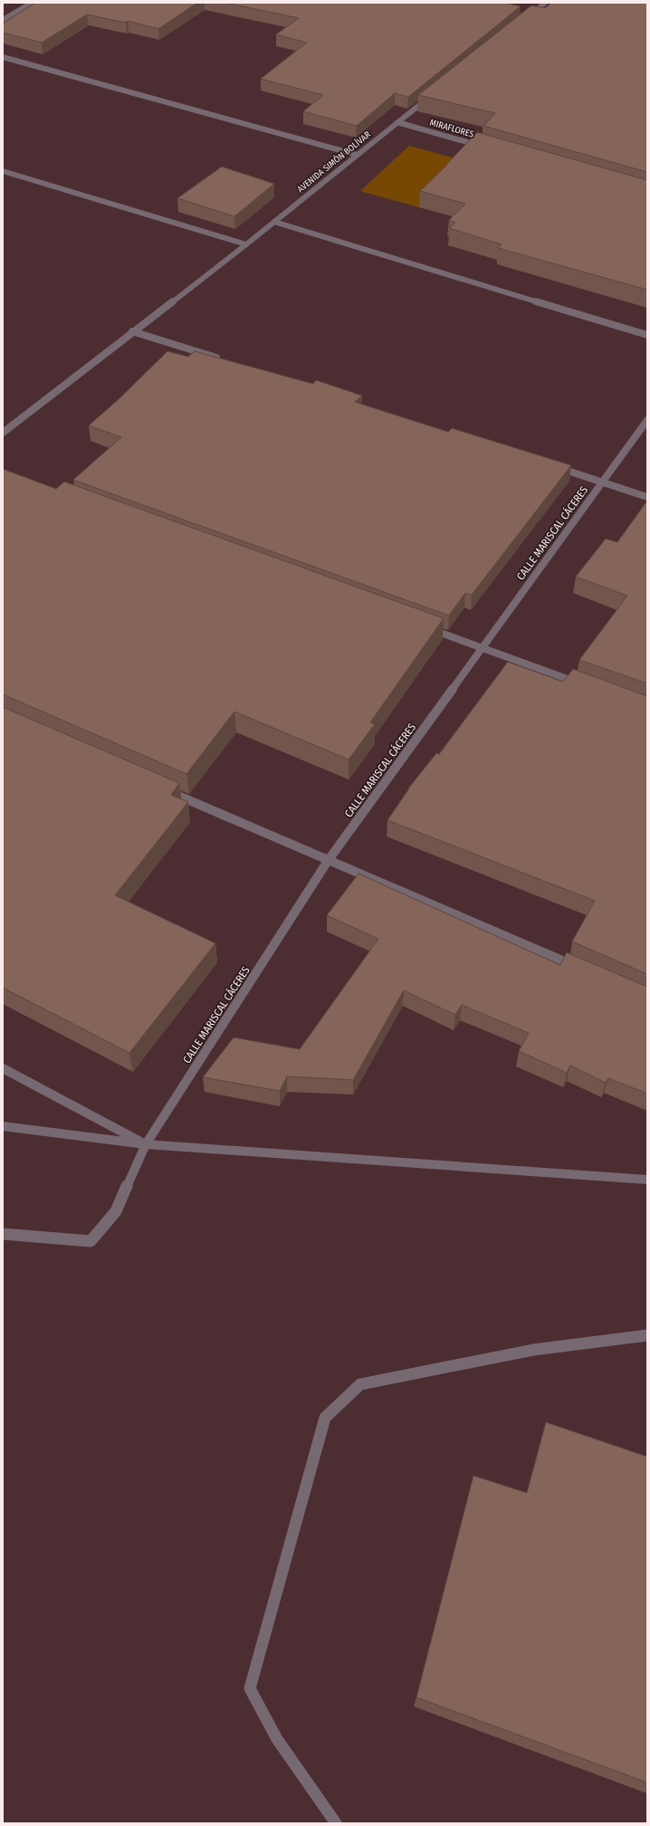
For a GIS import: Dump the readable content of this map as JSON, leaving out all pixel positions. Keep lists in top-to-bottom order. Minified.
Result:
{"streets":{"street":["MIRAFLORES","AVENIDA SIMÓN BOLÍVAR","CALLE MARISCAL CÁCERES"]},"crossings":[["MIRAFLORES","AVENIDA SIMÓN BOLÍVAR"]]}
